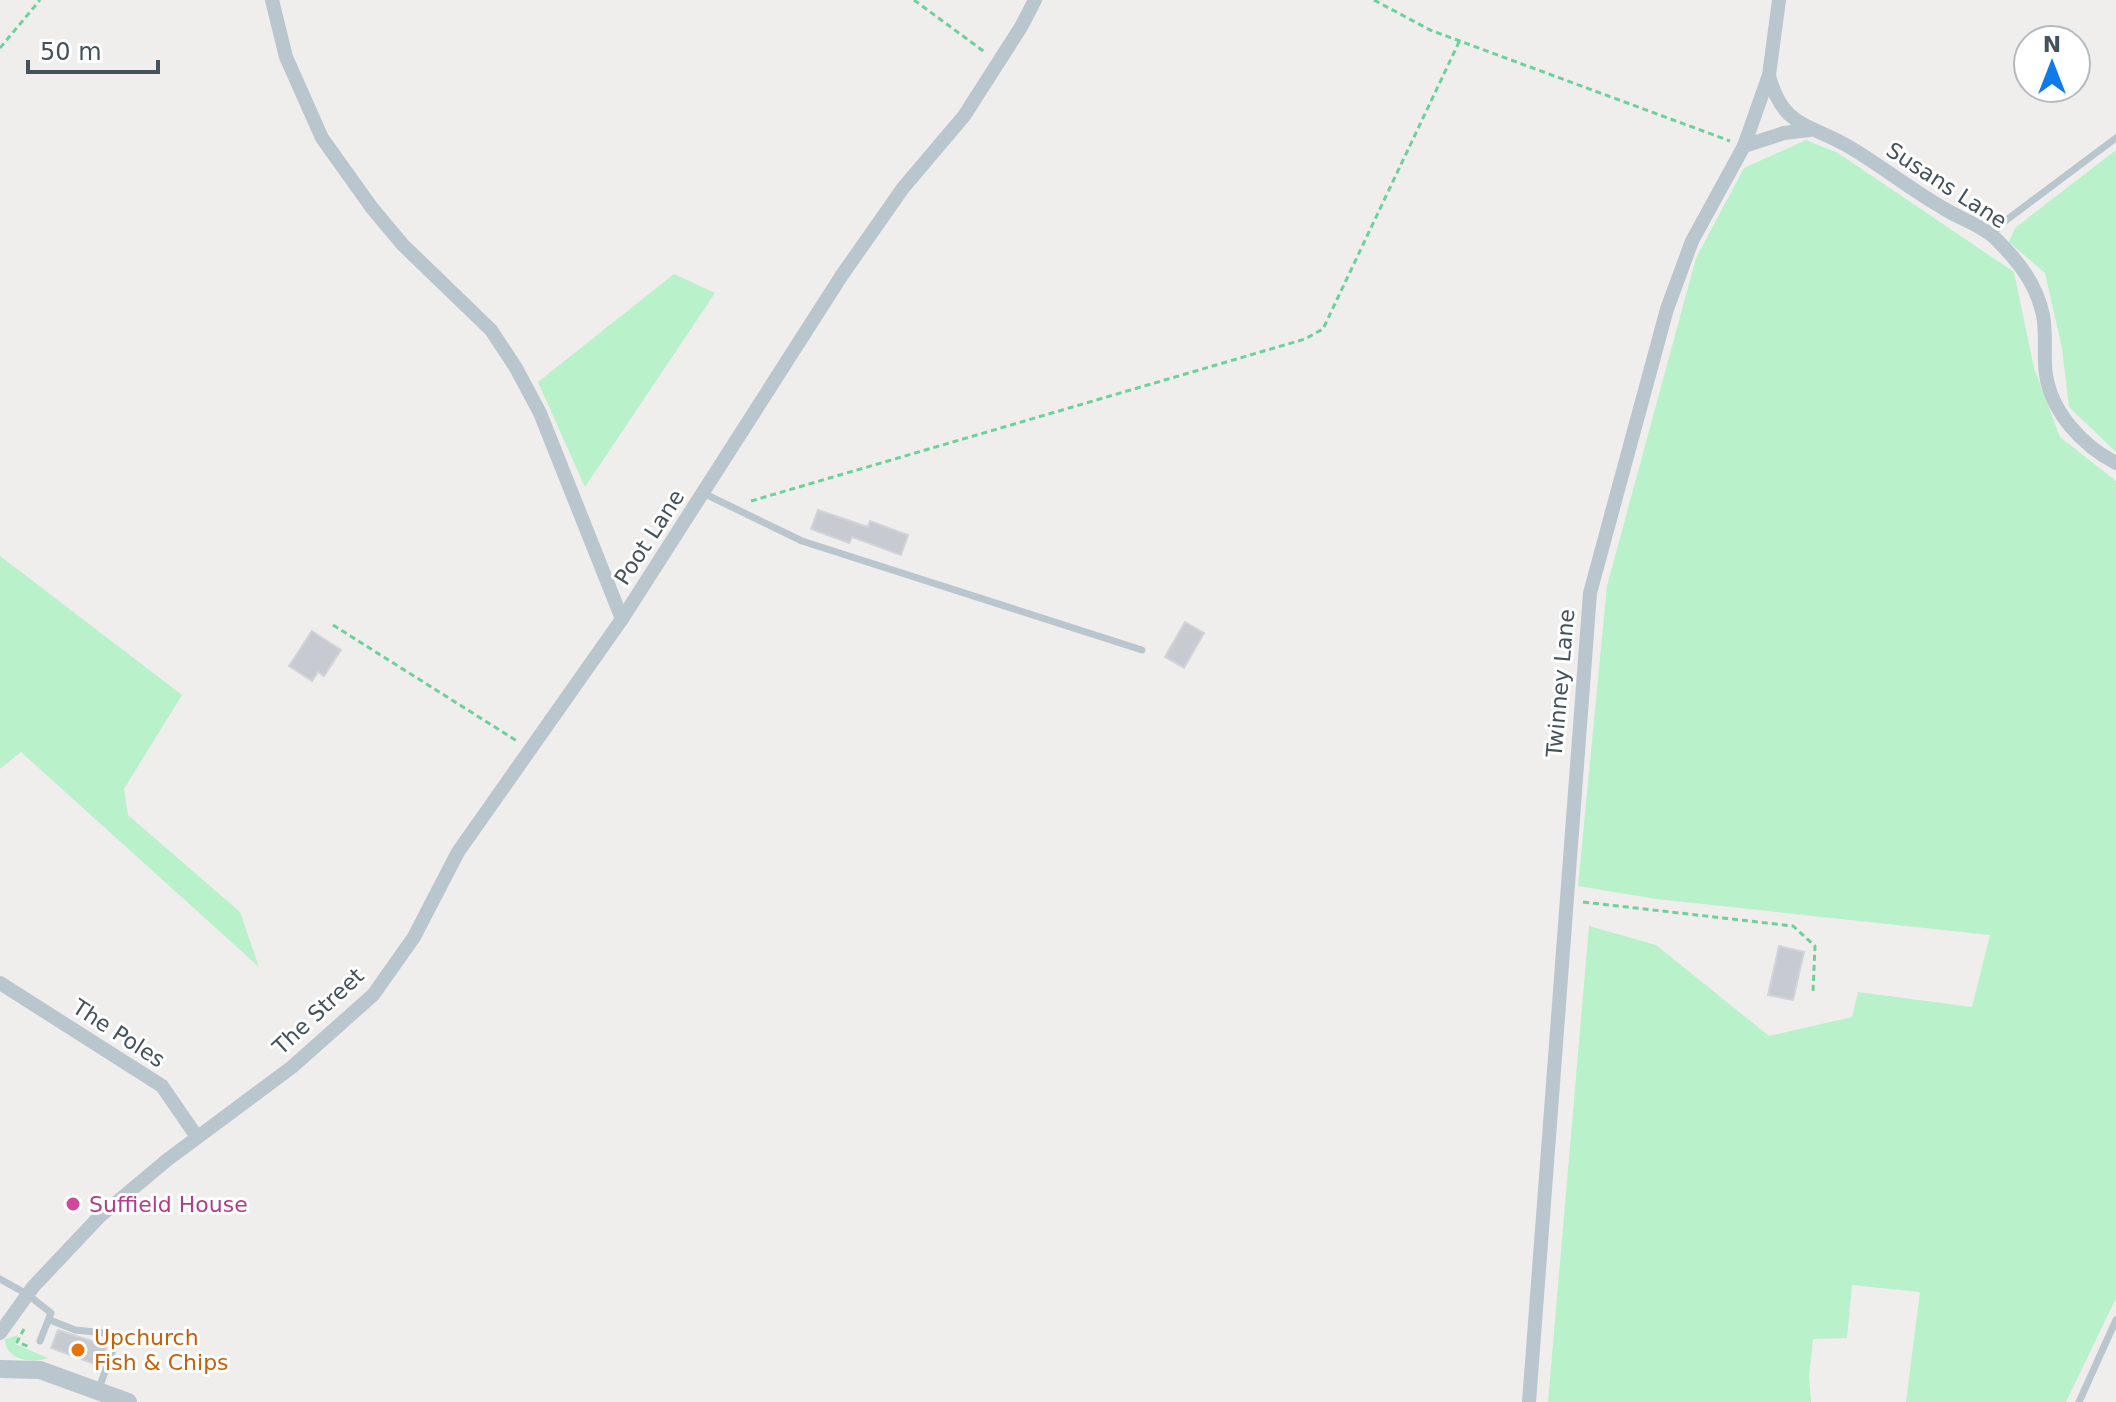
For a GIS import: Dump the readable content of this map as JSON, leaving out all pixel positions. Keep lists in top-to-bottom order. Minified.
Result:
{"streets":{"street":["Susans Lane","Poot Lane","Twinney Lane","The Street","The Poles"]},"crossings":[["Susans Lane","Twinney Lane"],["Poot Lane","The Street"],["The Street","The Poles"]],"places":["Suffield House","Upchurch Fish & Chips"],"scale_bar":"50 m","north":"top"}
